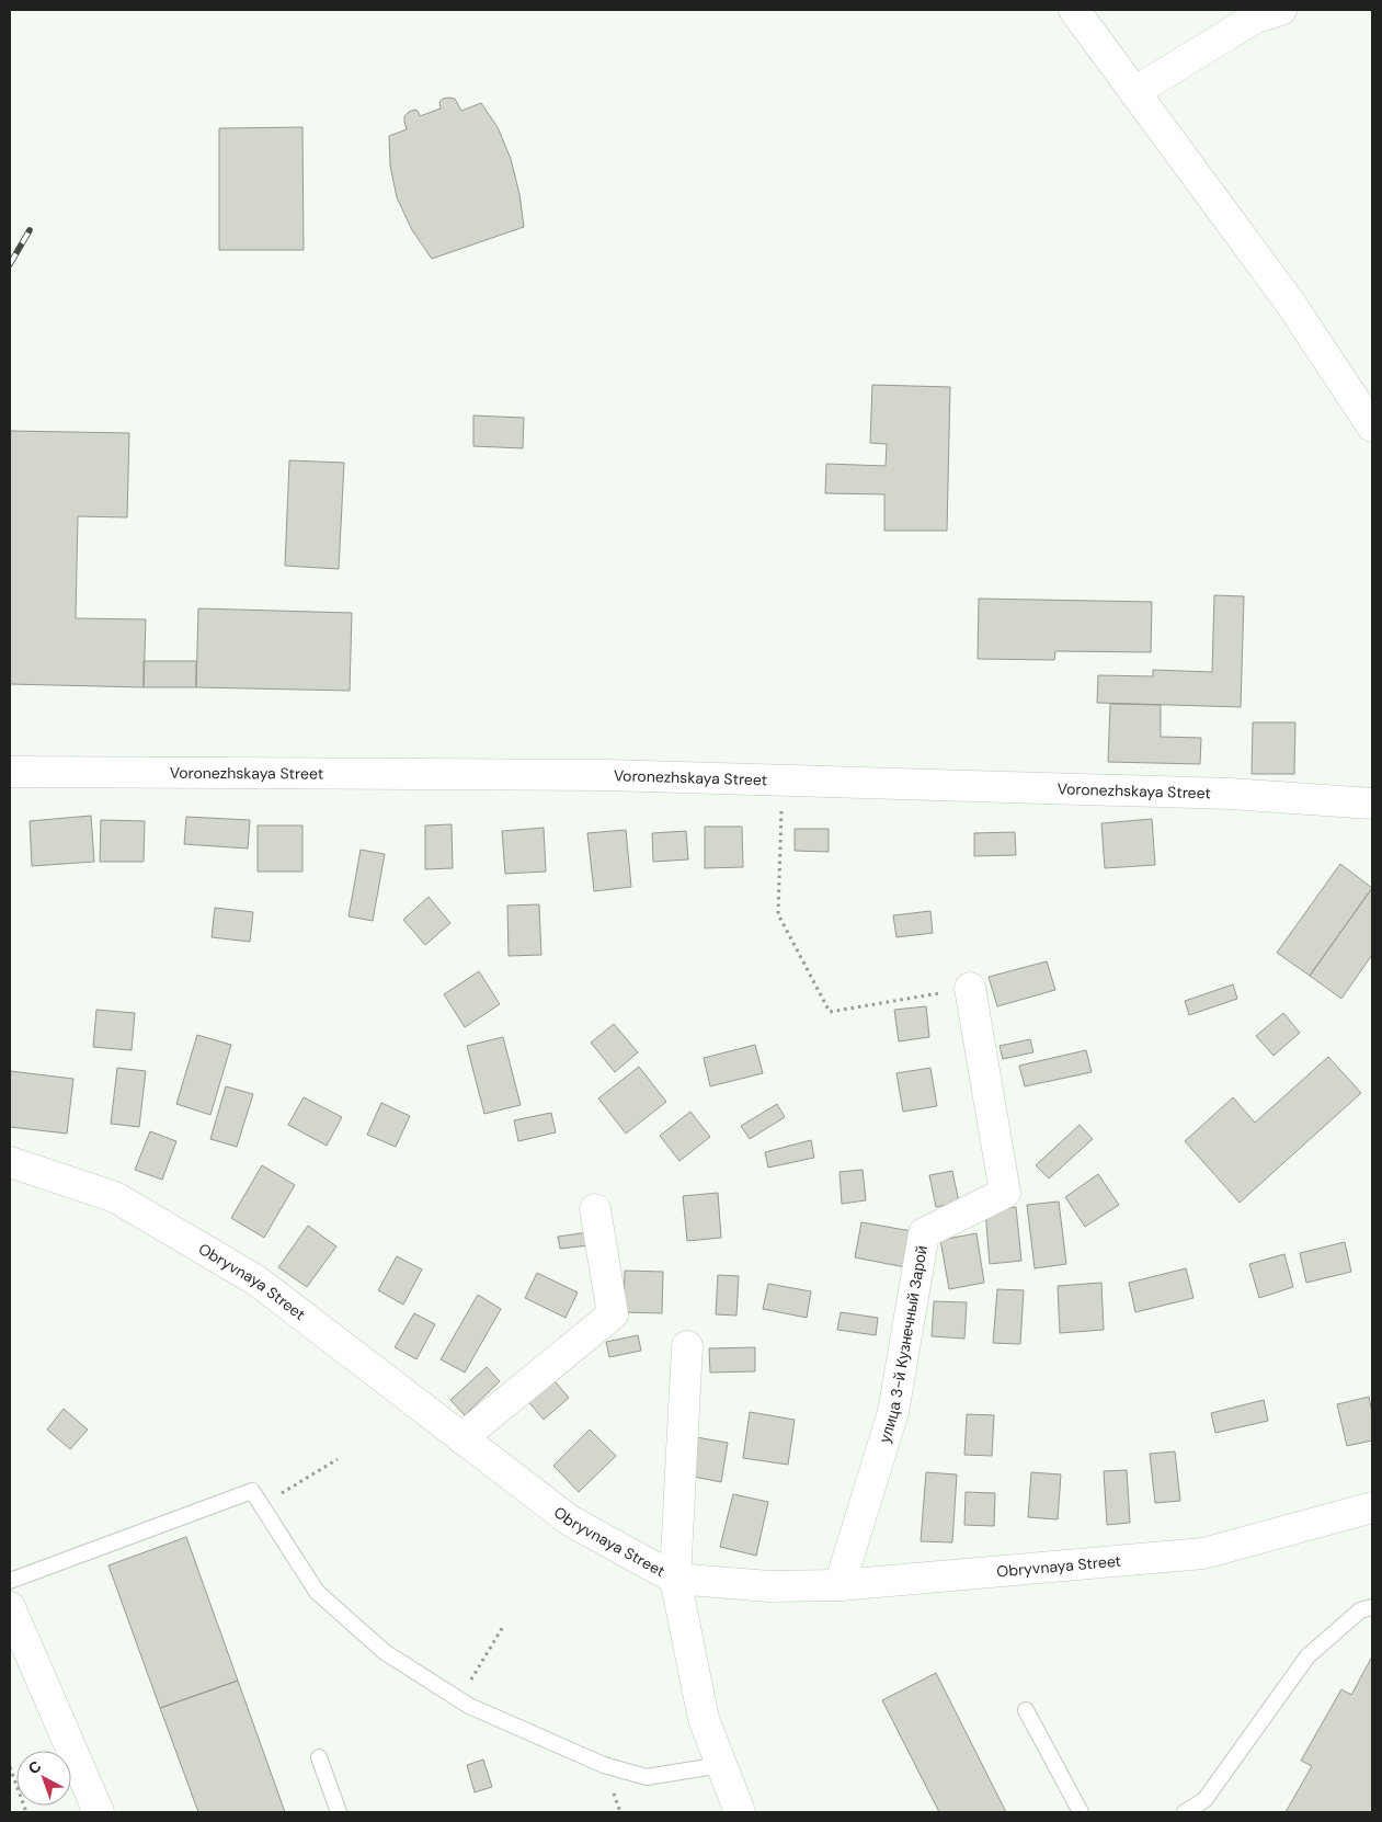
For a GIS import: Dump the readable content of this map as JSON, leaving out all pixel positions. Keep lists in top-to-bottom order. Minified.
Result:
{"streets":{"street":["Voronezhskaya Street","Obryvnaya Street","улица 3-й Кузнечный Зарой"]},"crossings":[["Obryvnaya Street","улица 3-й Кузнечный Зарой"]],"north":"top left"}
